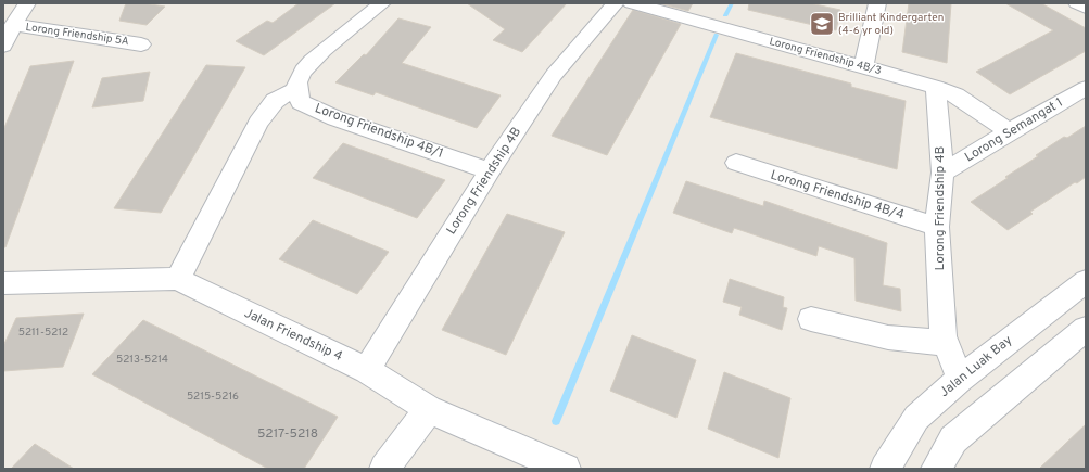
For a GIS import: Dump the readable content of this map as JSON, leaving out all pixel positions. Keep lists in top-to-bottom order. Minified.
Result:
{"streets":{"street":["Lorong Friendship 5A","Lorong Friendship 4B/3","Lorong Semangat 1","Lorong Friendship 4B/1","Lorong Friendship 4B","Lorong Friendship 4B/4","Jalan Friendship 4","Jalan Luak Bay"]},"crossings":[["Lorong Friendship 4B/3","Lorong Semangat 1"],["Lorong Friendship 4B/3","Lorong Friendship 4B"],["Lorong Semangat 1","Lorong Friendship 4B"],["Lorong Friendship 4B/1","Lorong Friendship 4B"],["Lorong Friendship 4B","Lorong Friendship 4B/4"],["Lorong Friendship 4B","Jalan Friendship 4"],["Lorong Friendship 4B","Jalan Luak Bay"]],"places":{"school or university":["Brilliant Kindergarten (4-6 yr old)"]},"house_numbers":["5211-5212","5213-5214","5215-5216","5217-5218"]}
